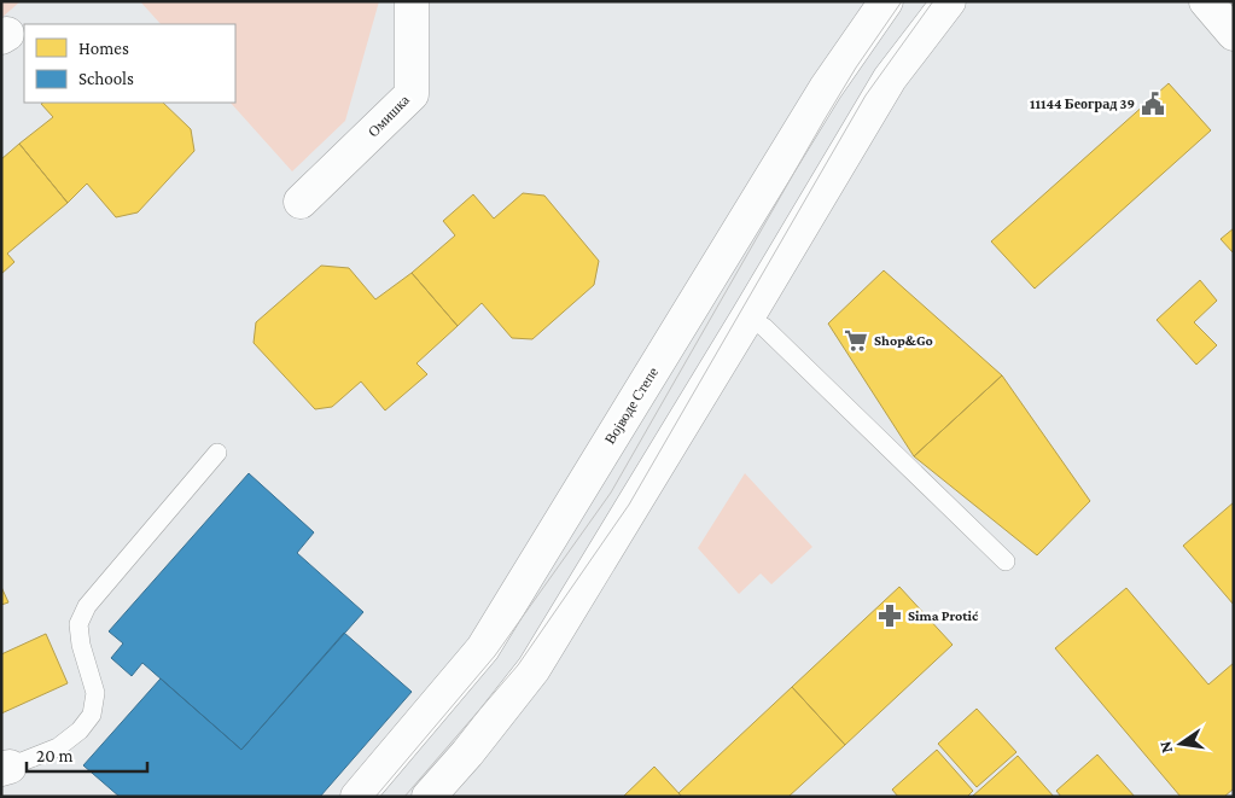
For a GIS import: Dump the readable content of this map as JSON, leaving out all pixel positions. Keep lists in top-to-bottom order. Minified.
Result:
{"streets":{"main road":["Омишка","Војводе Степе"]},"places":{"public building":["11144 Београд 39"],"supermarket":["Shop&Go"],"pharmacy":["Sima Protić"]},"legend":["Homes","Schools"],"scale_bar":"20 m","north":"left"}
